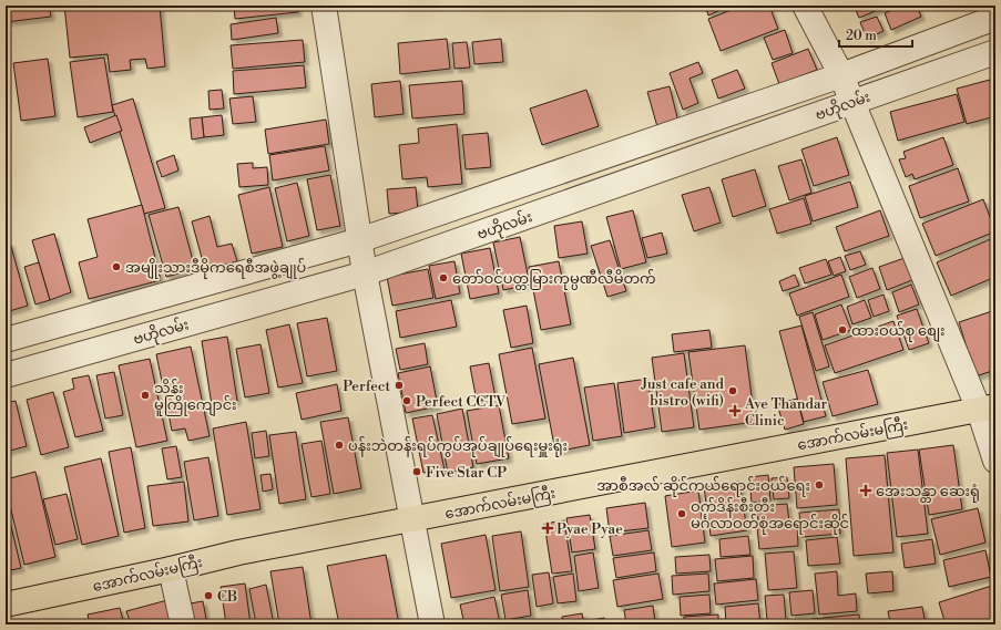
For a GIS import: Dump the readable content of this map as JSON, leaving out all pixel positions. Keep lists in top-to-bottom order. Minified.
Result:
{"streets":{"main road":["အောက်လမ်းမကြီး"],"street":["ဗဟိုလမ်း"]},"places":{"other":["အမျိုးသားဒီမိုကရေစီအဖွဲ့ချုပ်","တော်ဝင်ပတ္တမြားကုမ္ပဏီလီမိတက်","ထားဝယ်စု စျေး","Perfect","Just cafe and bistro (wifi)","သိန်း မူကြိုကျောင်း","Perfect CCTV","ပန်းဘဲတန်းရပ်ကွပ်အုပ်ချုပ်ရေးမှူးရုံး","Five Star CP","အာစီအလ် ဆိုင်ကယ်ရောင်းဝယ်ရေး","ဝက်ဒိန်းစီးတီး မင်္ဂလာဝတ်စုံအရောင်းဆိုင်","CB"],"health":["Aye Thandar Clinic","အေးသန္တာ ဆေးရုံ","Pyae Pyae"]},"scale_bar":"20 m"}
